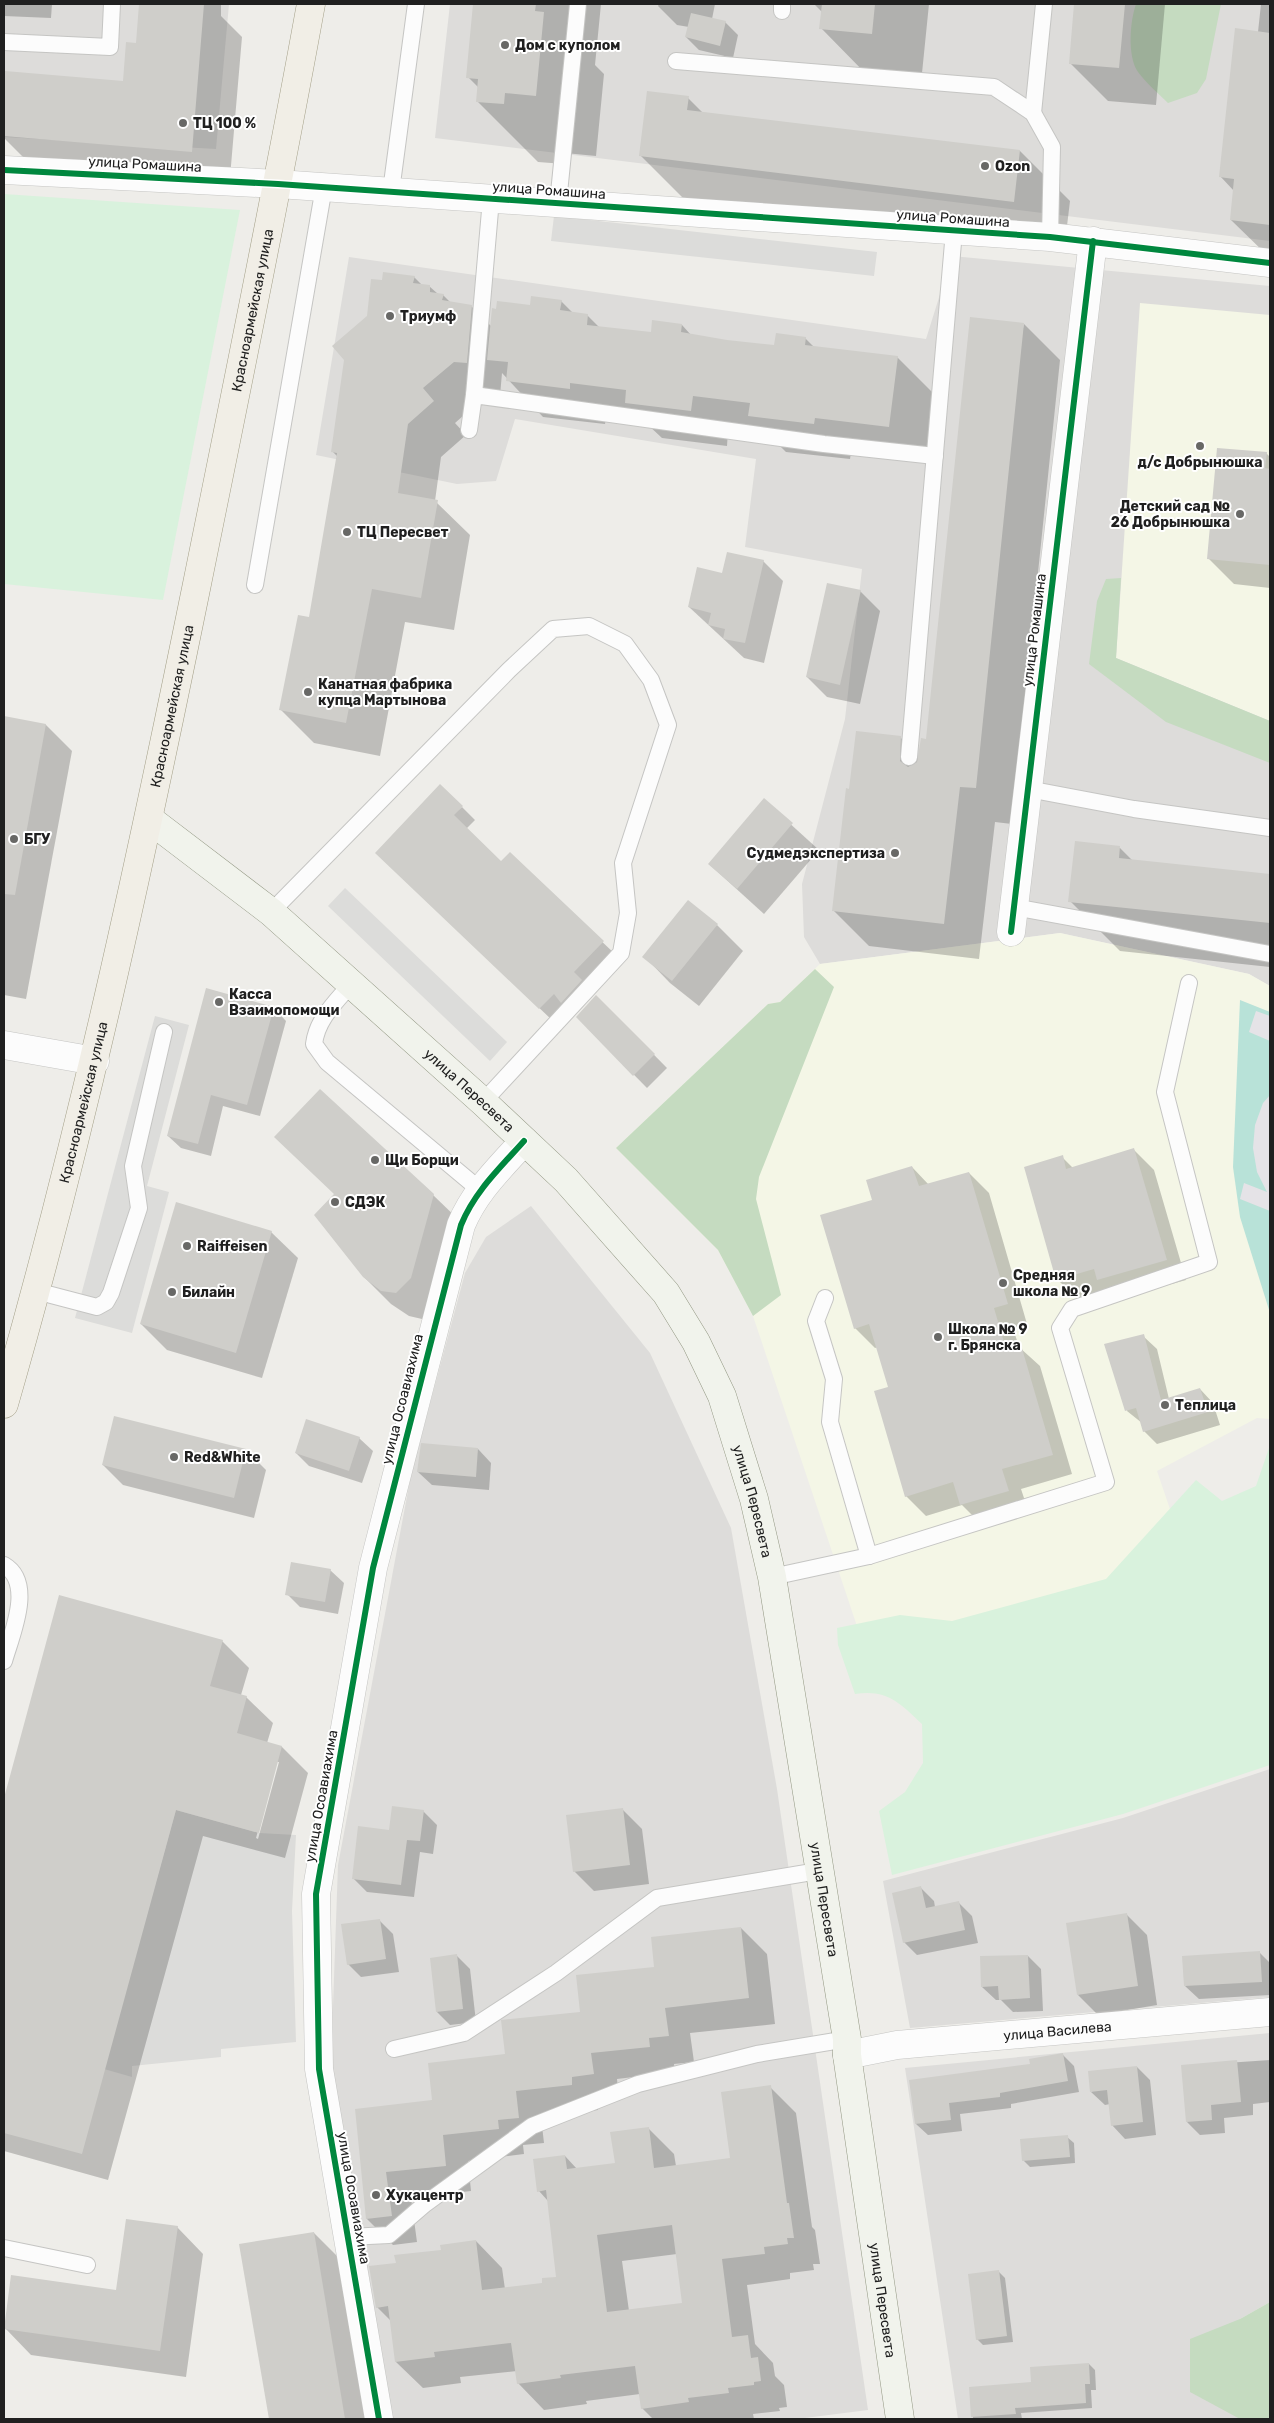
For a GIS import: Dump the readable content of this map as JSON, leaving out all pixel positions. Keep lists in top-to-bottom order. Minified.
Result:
{"streets":{"main road":["Красноармейская улица","улица Пересвета"],"street":["улица Ромашина","улица Осоавиахима","улица Василева"]},"crossings":[["улица Ромашина","Красноармейская улица"],["Красноармейская улица","улица Пересвета"],["улица Пересвета","улица Осоавиахима"],["улица Пересвета","улица Василева"]],"places":["Дом с куполом","ТЦ 100 %","Ozon","Триумф","д/с Добрынюшка","Детский сад № 26 Добрынюшка","ТЦ Пересвет","Канатная фабрика купца Мартынова","БГУ","Судмедэкспертиза","Касса Взаимопомощи","Щи Борщи","СДЭК","Raiffeisen","Средняя школа № 9","Билайн","Школа № 9 г. Брянска","Теплица","Red&White","Хукацентр"]}
